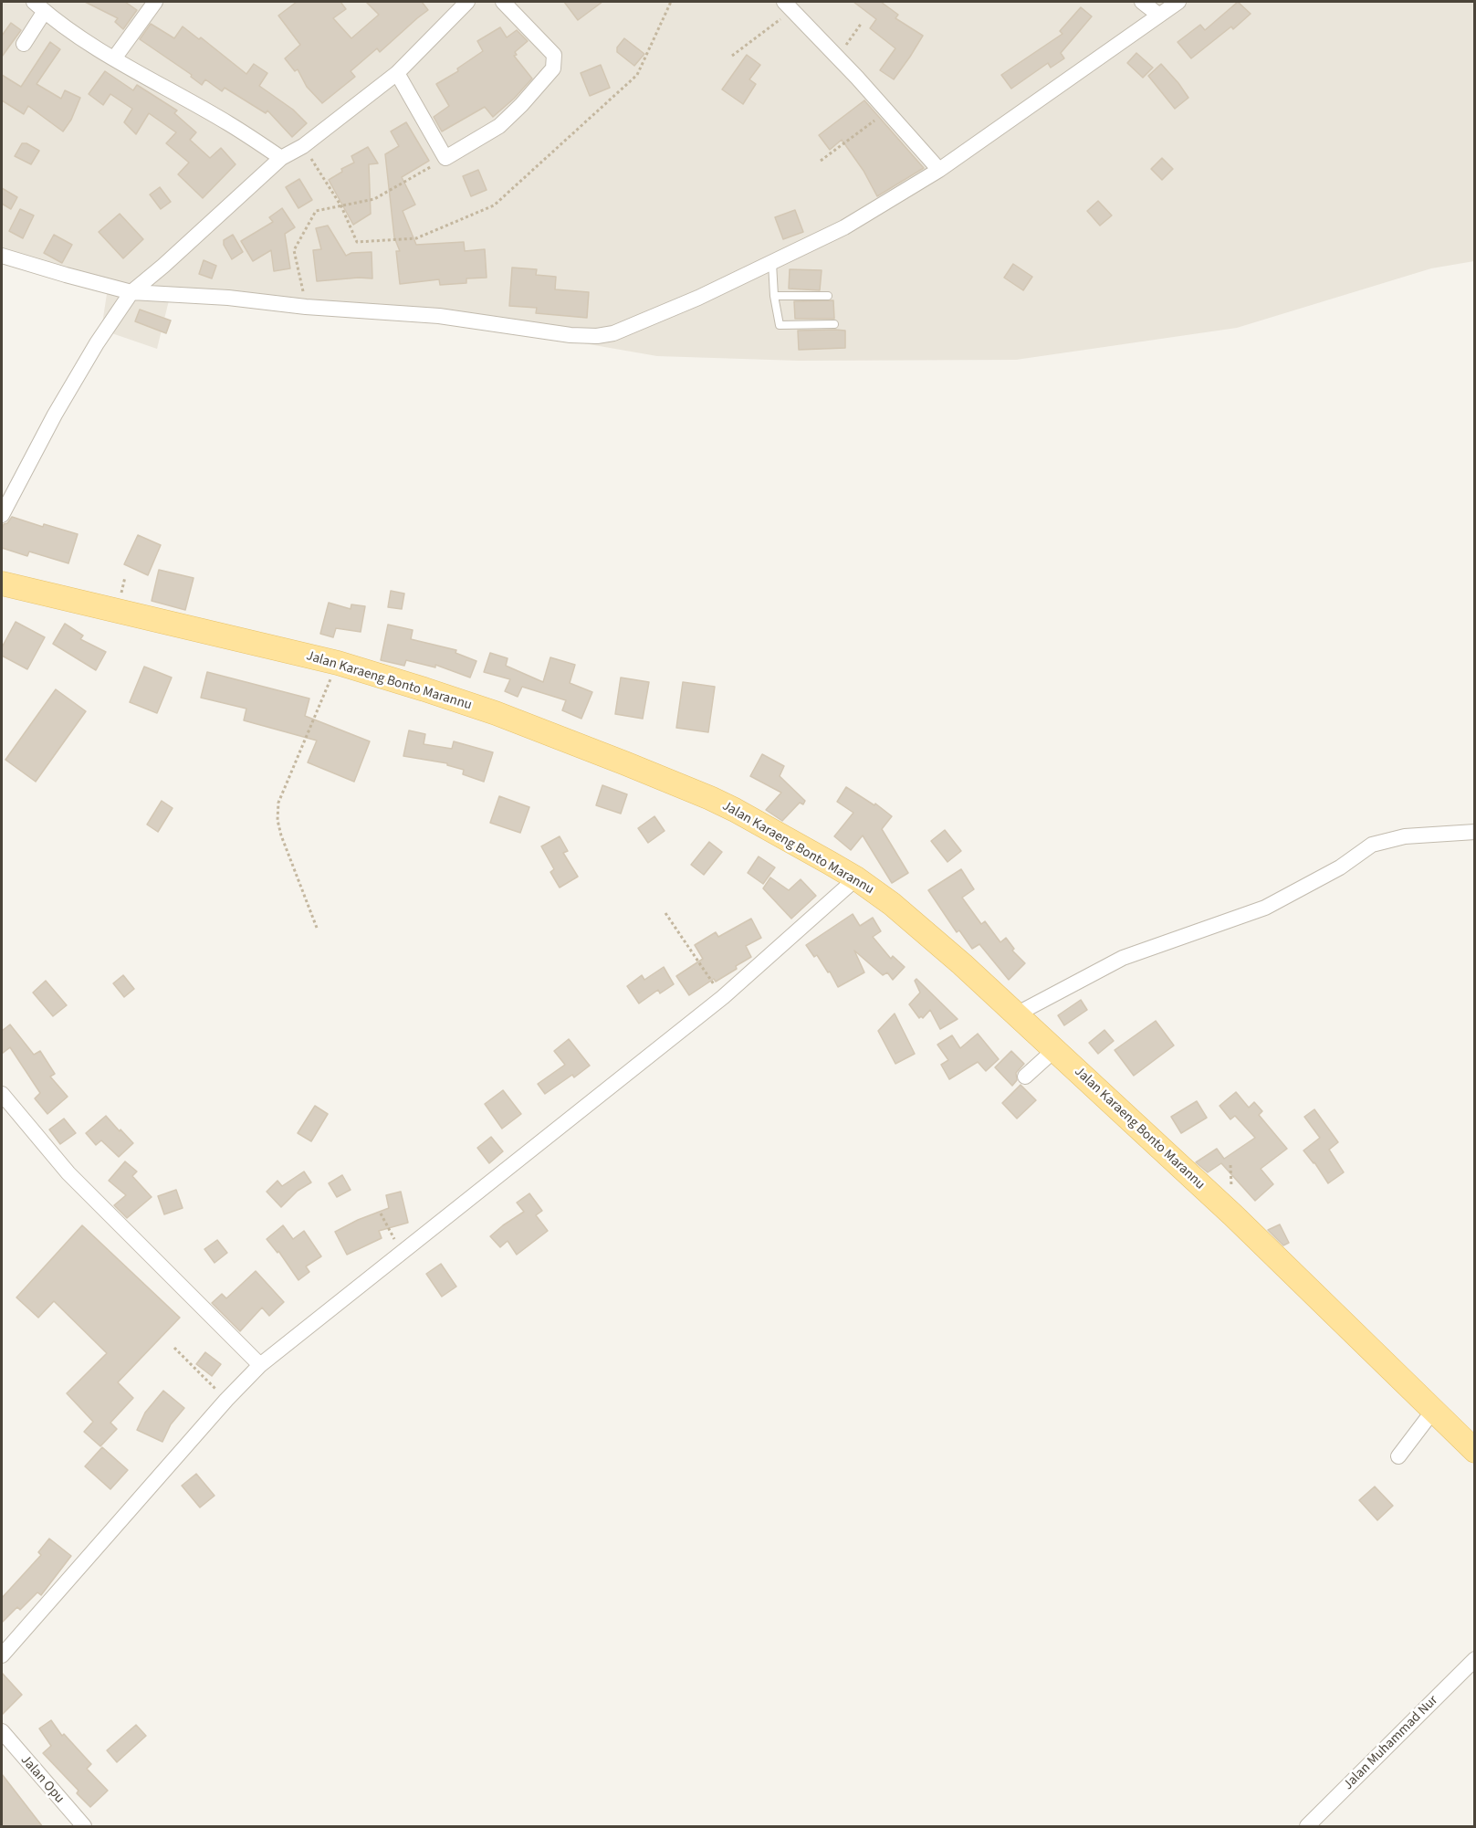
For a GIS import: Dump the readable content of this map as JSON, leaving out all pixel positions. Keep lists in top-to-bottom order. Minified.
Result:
{"streets":{"main road":["Jalan Karaeng Bonto Marannu"],"street":["Jalan Muhammad Nur","Jalan Opu"]}}
